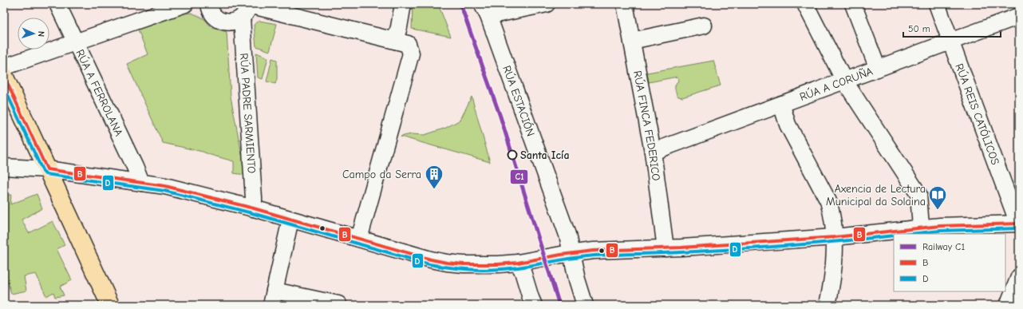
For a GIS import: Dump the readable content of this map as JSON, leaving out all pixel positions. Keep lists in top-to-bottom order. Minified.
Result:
{"streets":{"street":["RÚA A CORUÑA","RÚA A FERROLANA","RÚA ESTACIÓN","RÚA PADRE SARMIENTO","RÚA REIS CATÓLICOS","RÚA FINCA FEDERICO"]},"crossings":[["RÚA A CORUÑA","RÚA REIS CATÓLICOS"],["RÚA A CORUÑA","RÚA FINCA FEDERICO"]],"places":{"other":["Santa Icía"],"building":["Campo da Serra"],"library":["Axencia de Lectura Municipal da Solaina"]},"lines":["rail line C1","transit line B","transit line D"],"legend":["Railway C1","B","D"],"scale_bar":"50 m","north":"right"}
